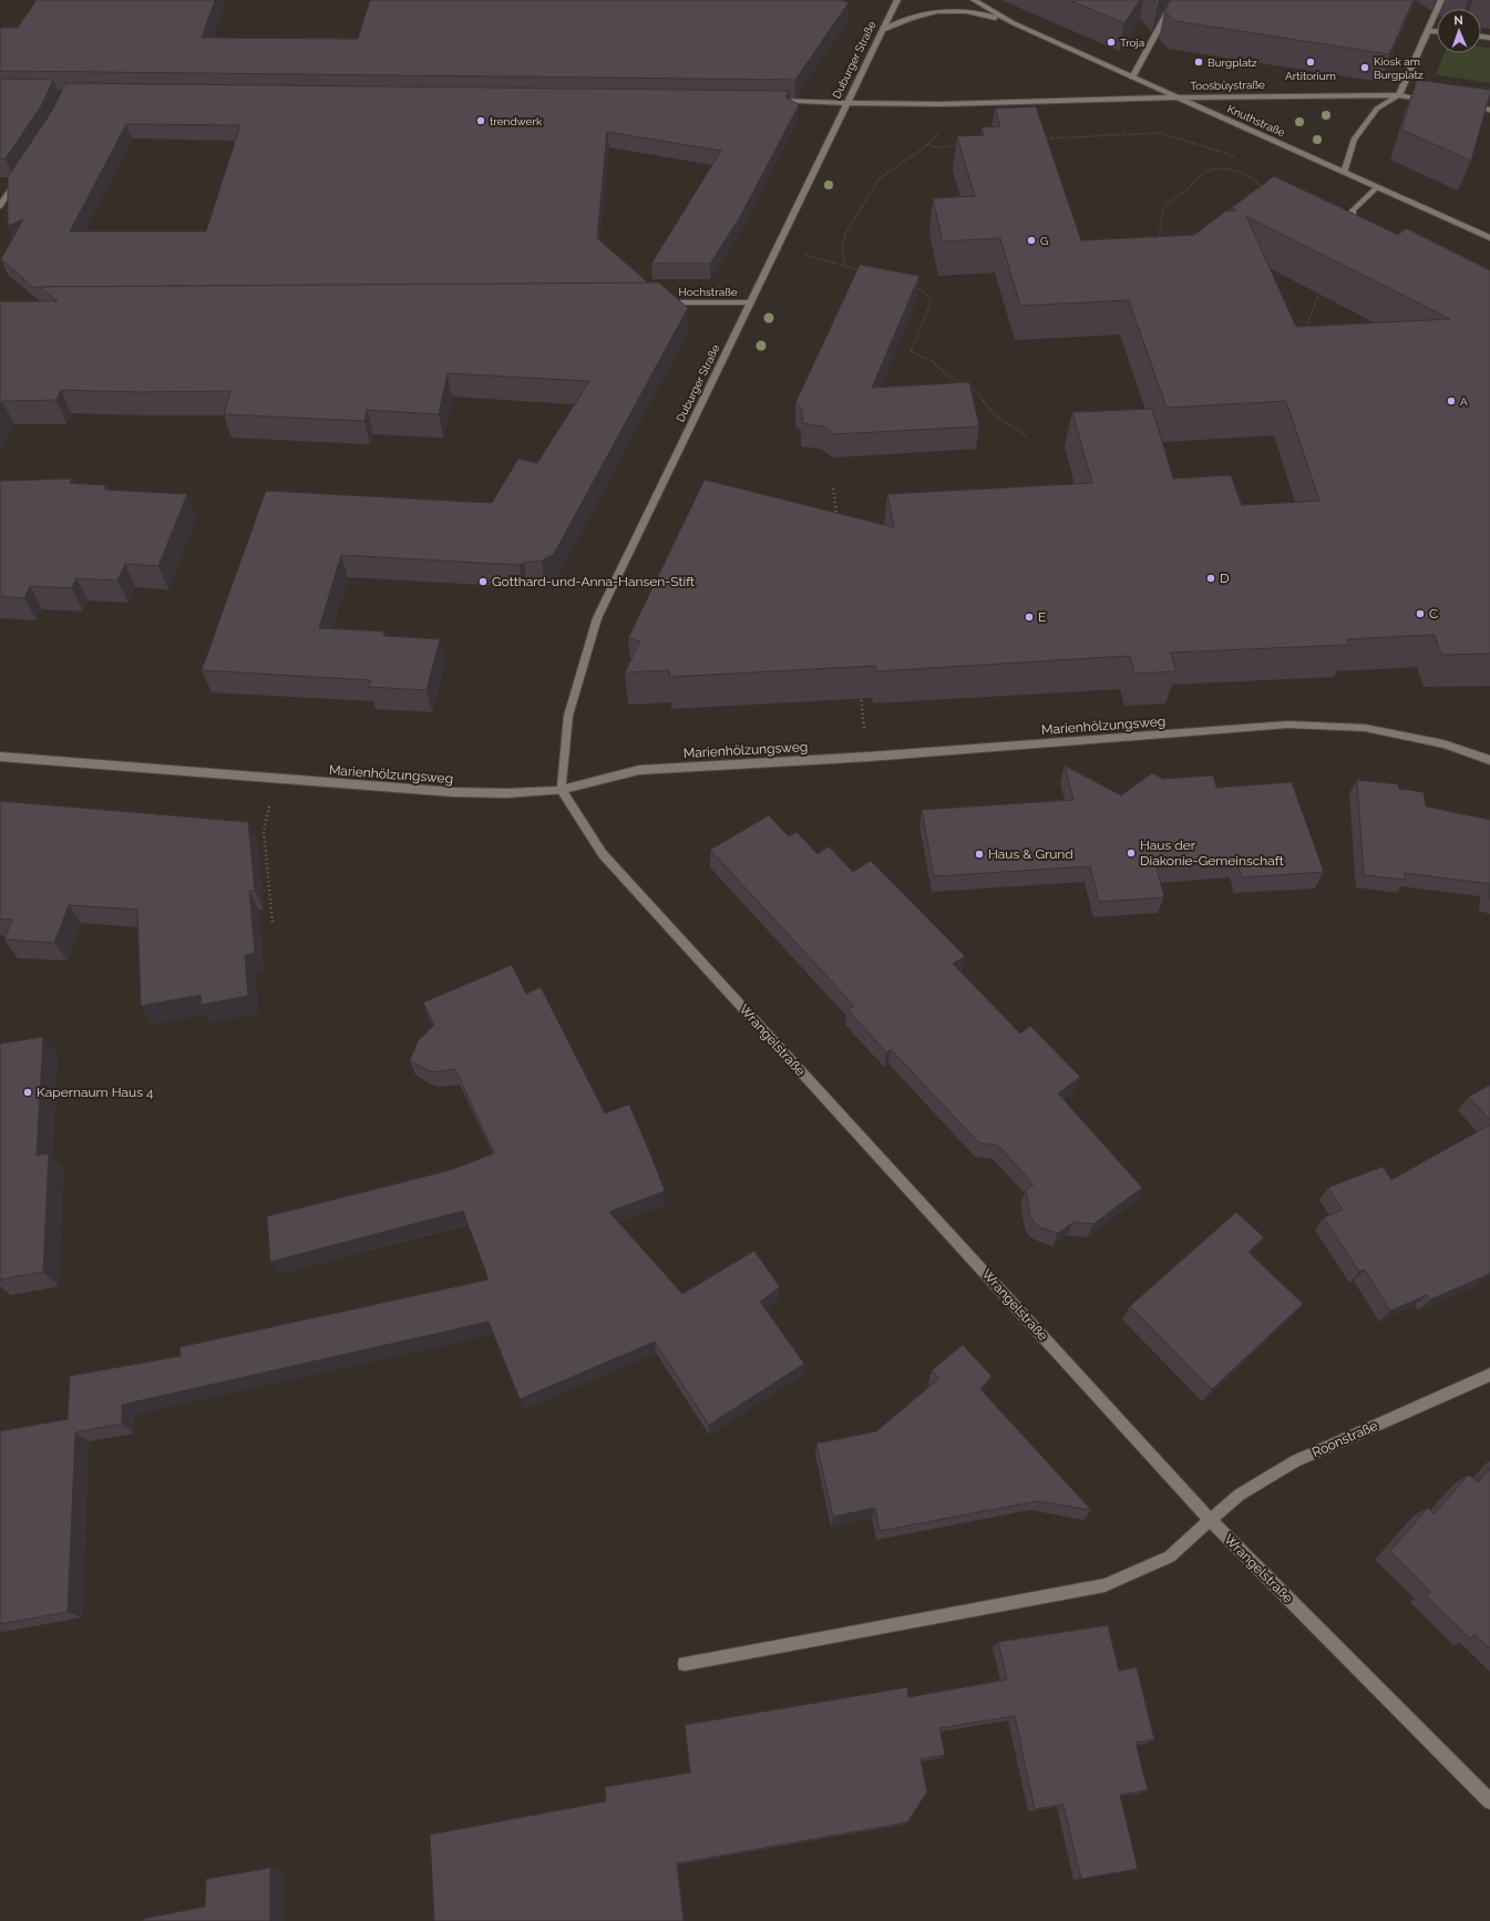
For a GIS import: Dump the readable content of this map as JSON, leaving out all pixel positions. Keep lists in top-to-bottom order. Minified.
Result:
{"streets":{"street":["Duburger Straße","Toosbüystraße","Knuthstraße","Hochstraße","Marienhölzungsweg","Wrangelstraße","Roonstraße"]},"crossings":[["Duburger Straße","Knuthstraße"],["Duburger Straße","Hochstraße"],["Duburger Straße","Marienhölzungsweg"],["Duburger Straße","Wrangelstraße"],["Toosbüystraße","Knuthstraße"],["Marienhölzungsweg","Wrangelstraße"],["Wrangelstraße","Roonstraße"]],"places":["Troja","Burgplatz","Artitorium","Kiosk am Burgplatz","trendwerk","G","A","D","Gotthard-und-Anna-Hansen-Stift","C","E","Haus der Diakonie-Gemeinschaft","Haus & Grund","Kapernaum Haus 4"],"north":"top"}
